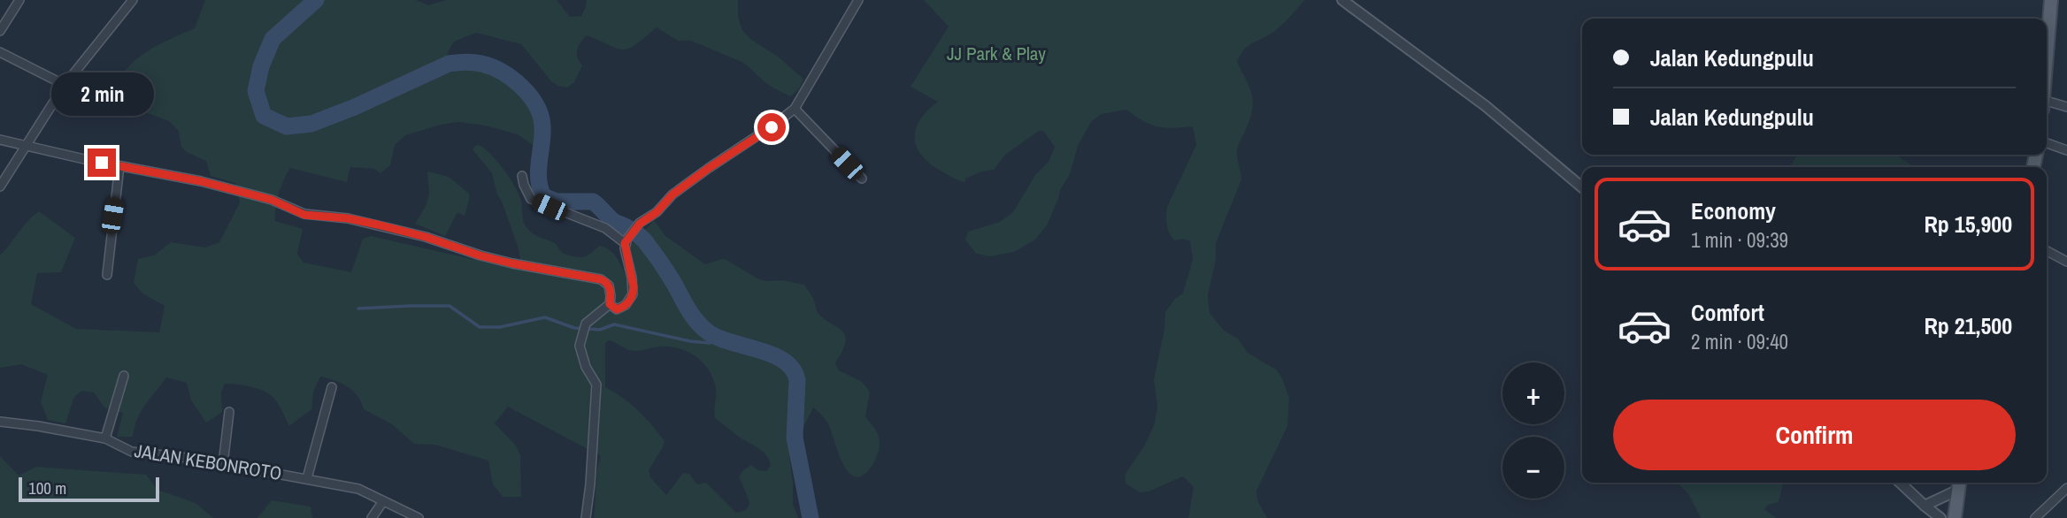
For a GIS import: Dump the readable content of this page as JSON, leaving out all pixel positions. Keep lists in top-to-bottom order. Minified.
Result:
{"streets":{"street":["JALAN KEBONROTO"]},"parks":["JJ Park & Play"],"scale_bar":"100 m","page":{"banner":["Jalan Kedungpulu","Jalan Kedungpulu"],"bubble":"2 min","list":[{"name":"Economy","note":"1 min · 09:39","value":"Rp 15,900"},{"name":"Comfort","note":"2 min · 09:40","value":"Rp 21,500"}],"map_buttons":["+","−"],"buttons":"Confirm","scale":"100 m"}}
